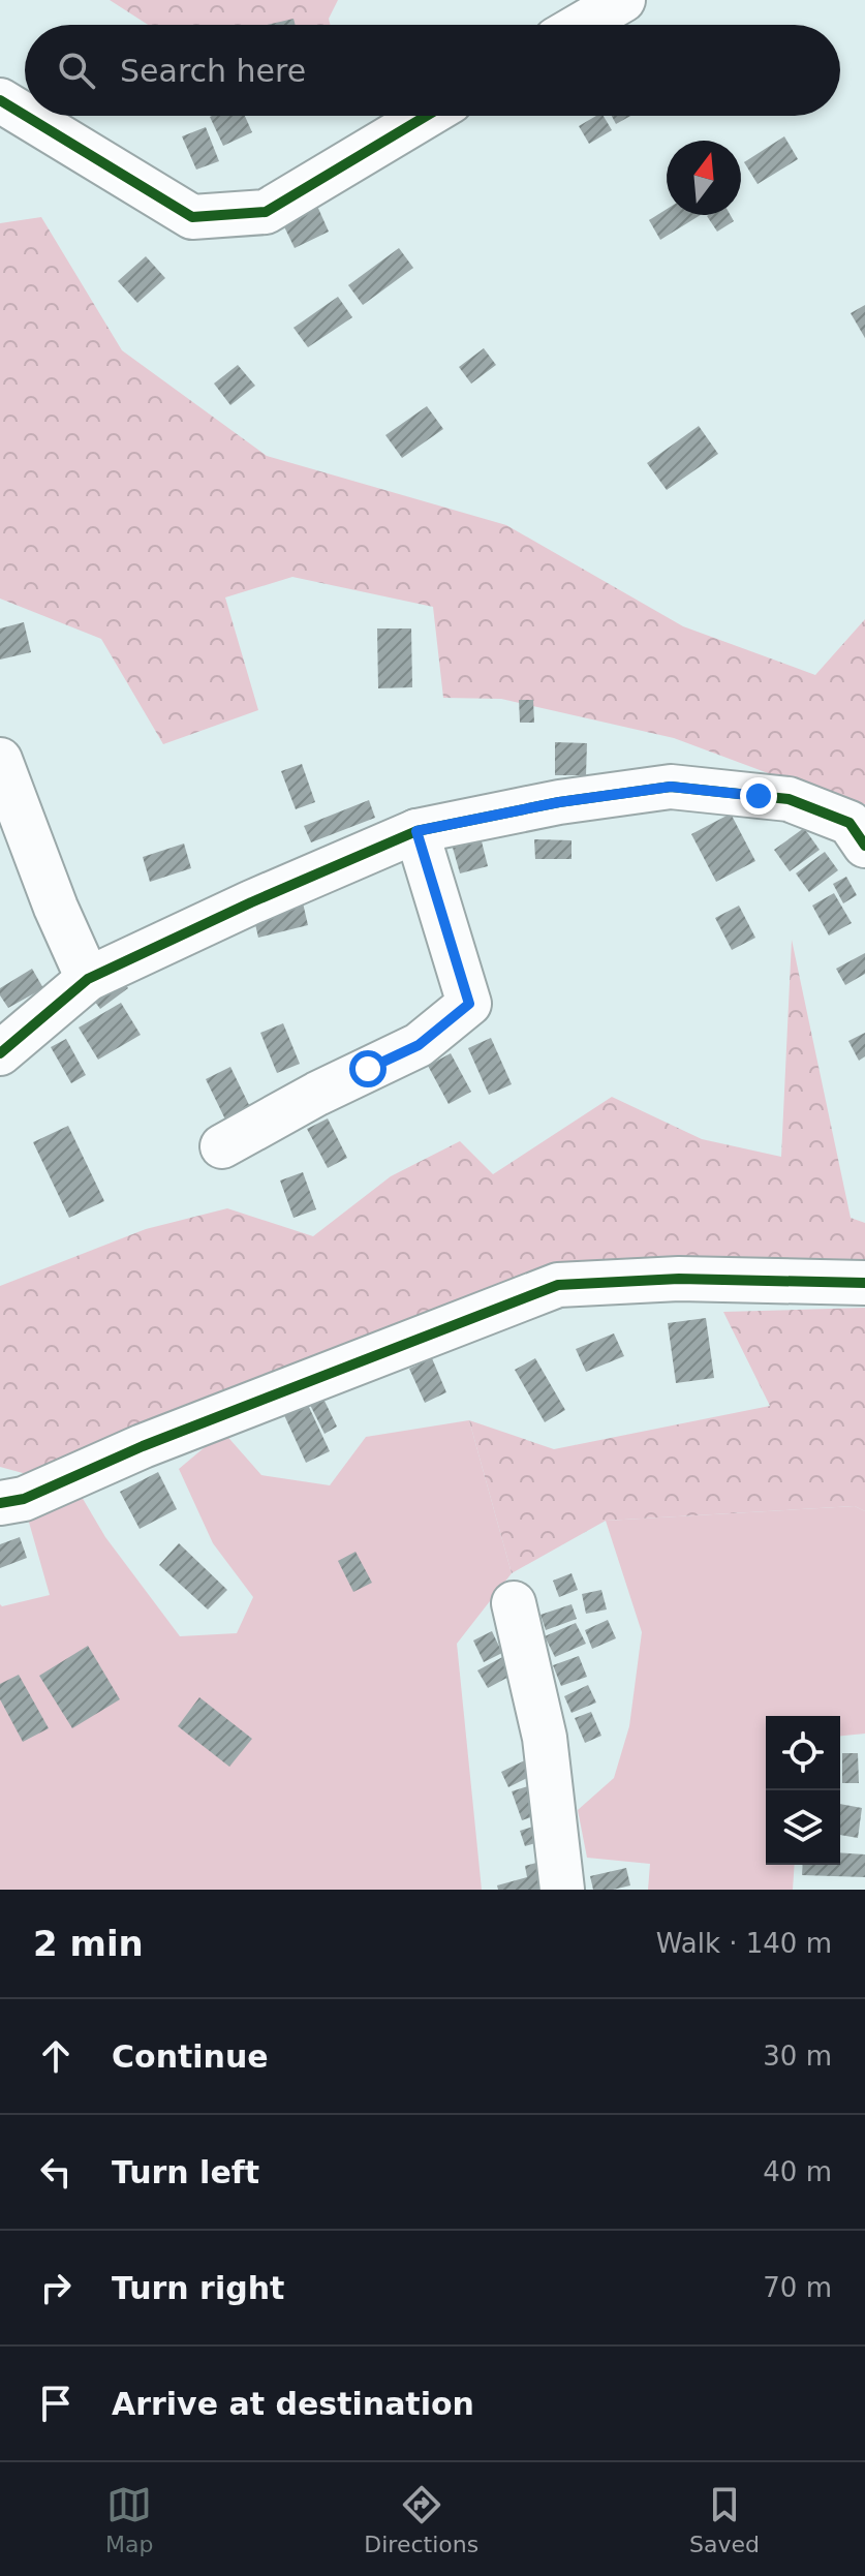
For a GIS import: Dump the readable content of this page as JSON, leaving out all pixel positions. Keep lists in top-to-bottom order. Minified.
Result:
{"north":"top","page":{"search":"Search here","heading":["2 min","Walk · 140 m"],"list":[["Continue","30 m"],["Turn left","40 m"],["Turn right","70 m"],"Arrive at destination"],"nav":["Map","Directions","Saved"]}}
